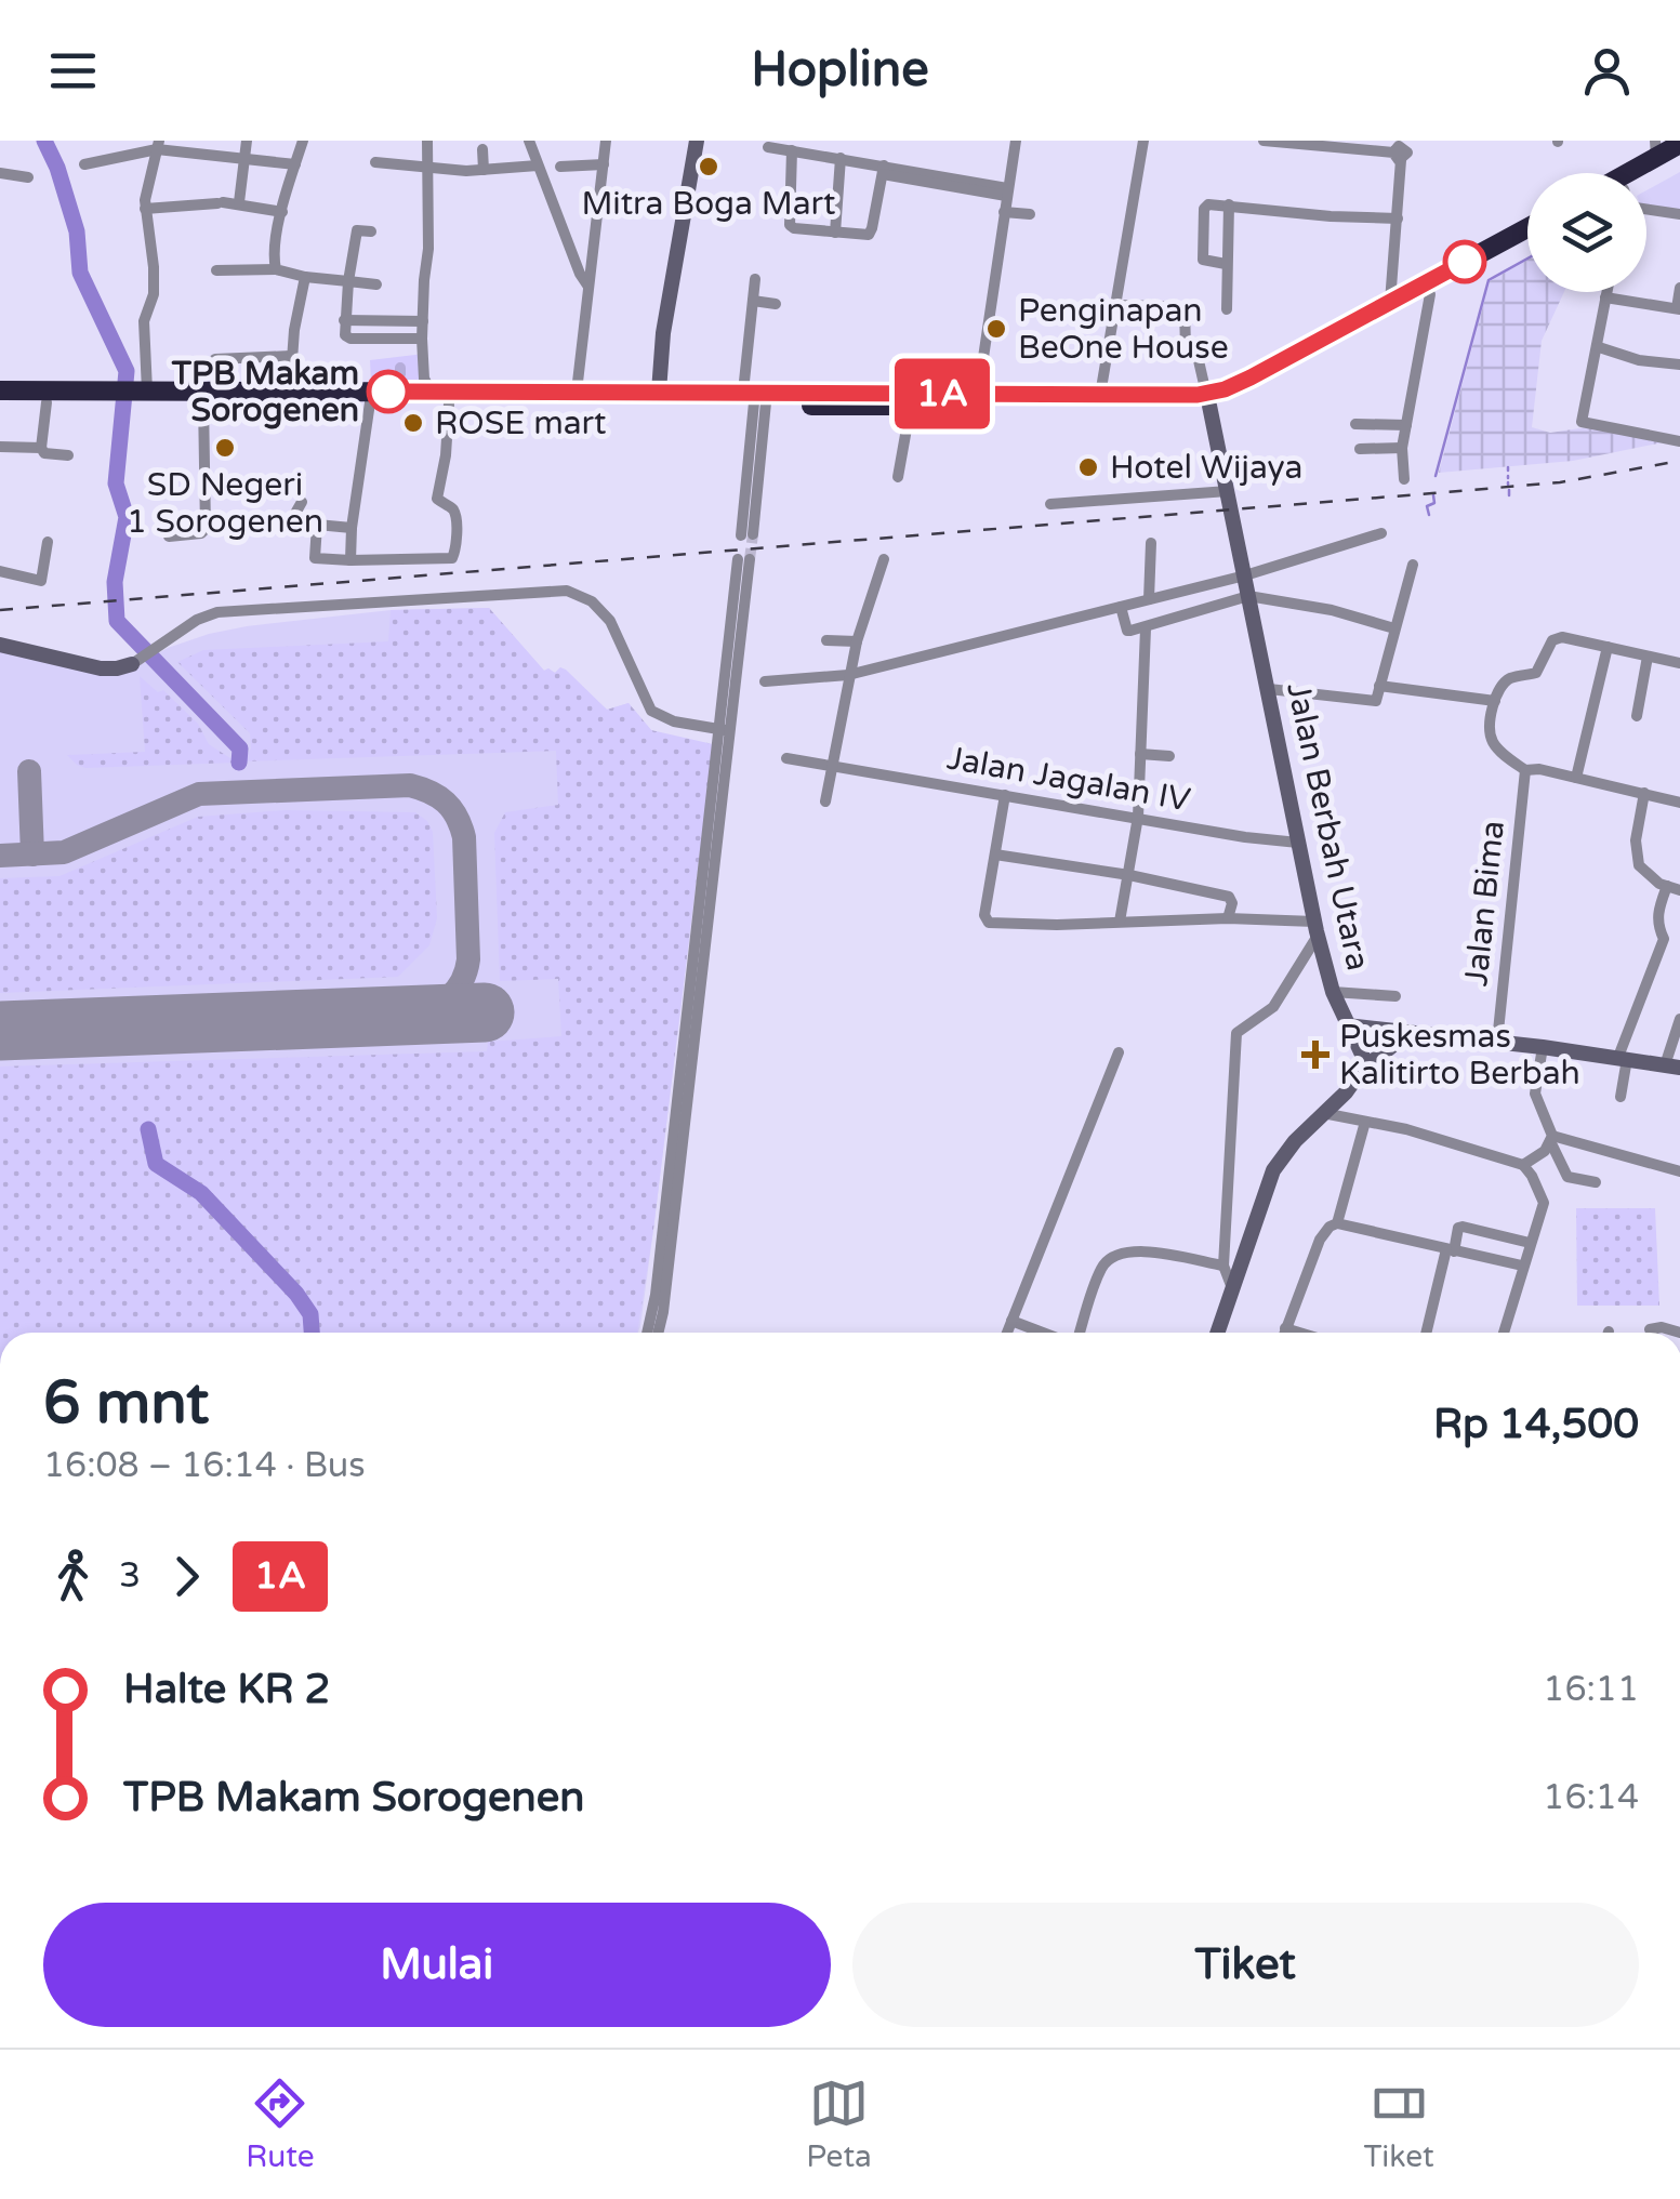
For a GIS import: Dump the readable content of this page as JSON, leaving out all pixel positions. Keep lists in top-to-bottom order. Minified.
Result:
{"streets":{"main road":["Jalan Berbah Utara"],"street":["Jalan Jagalan IV","Jalan Bima"]},"crossings":[["Jalan Jagalan IV","Jalan Berbah Utara"]],"places":{"other":["Mitra Boga Mart","Penginapan BeOne House","TPB Makam Sorogenen","ROSE mart","SD Negeri 1 Sorogenen","Hotel Wijaya"],"health":["Puskesmas Kalitirto Berbah"]},"lines":["bus line 1A"],"page":{"header":"Hopline","on_map":"1A","heading":["6 mnt","16:08 – 16:14 · Bus","Rp 14,500"],"legs":["3","1A"],"list":[{"name":"Halte KR 2","value":"16:11"},{"name":"TPB Makam Sorogenen","value":"16:14"}],"buttons":["Mulai","Tiket"],"tabs":["Rute","Peta","Tiket"]}}
